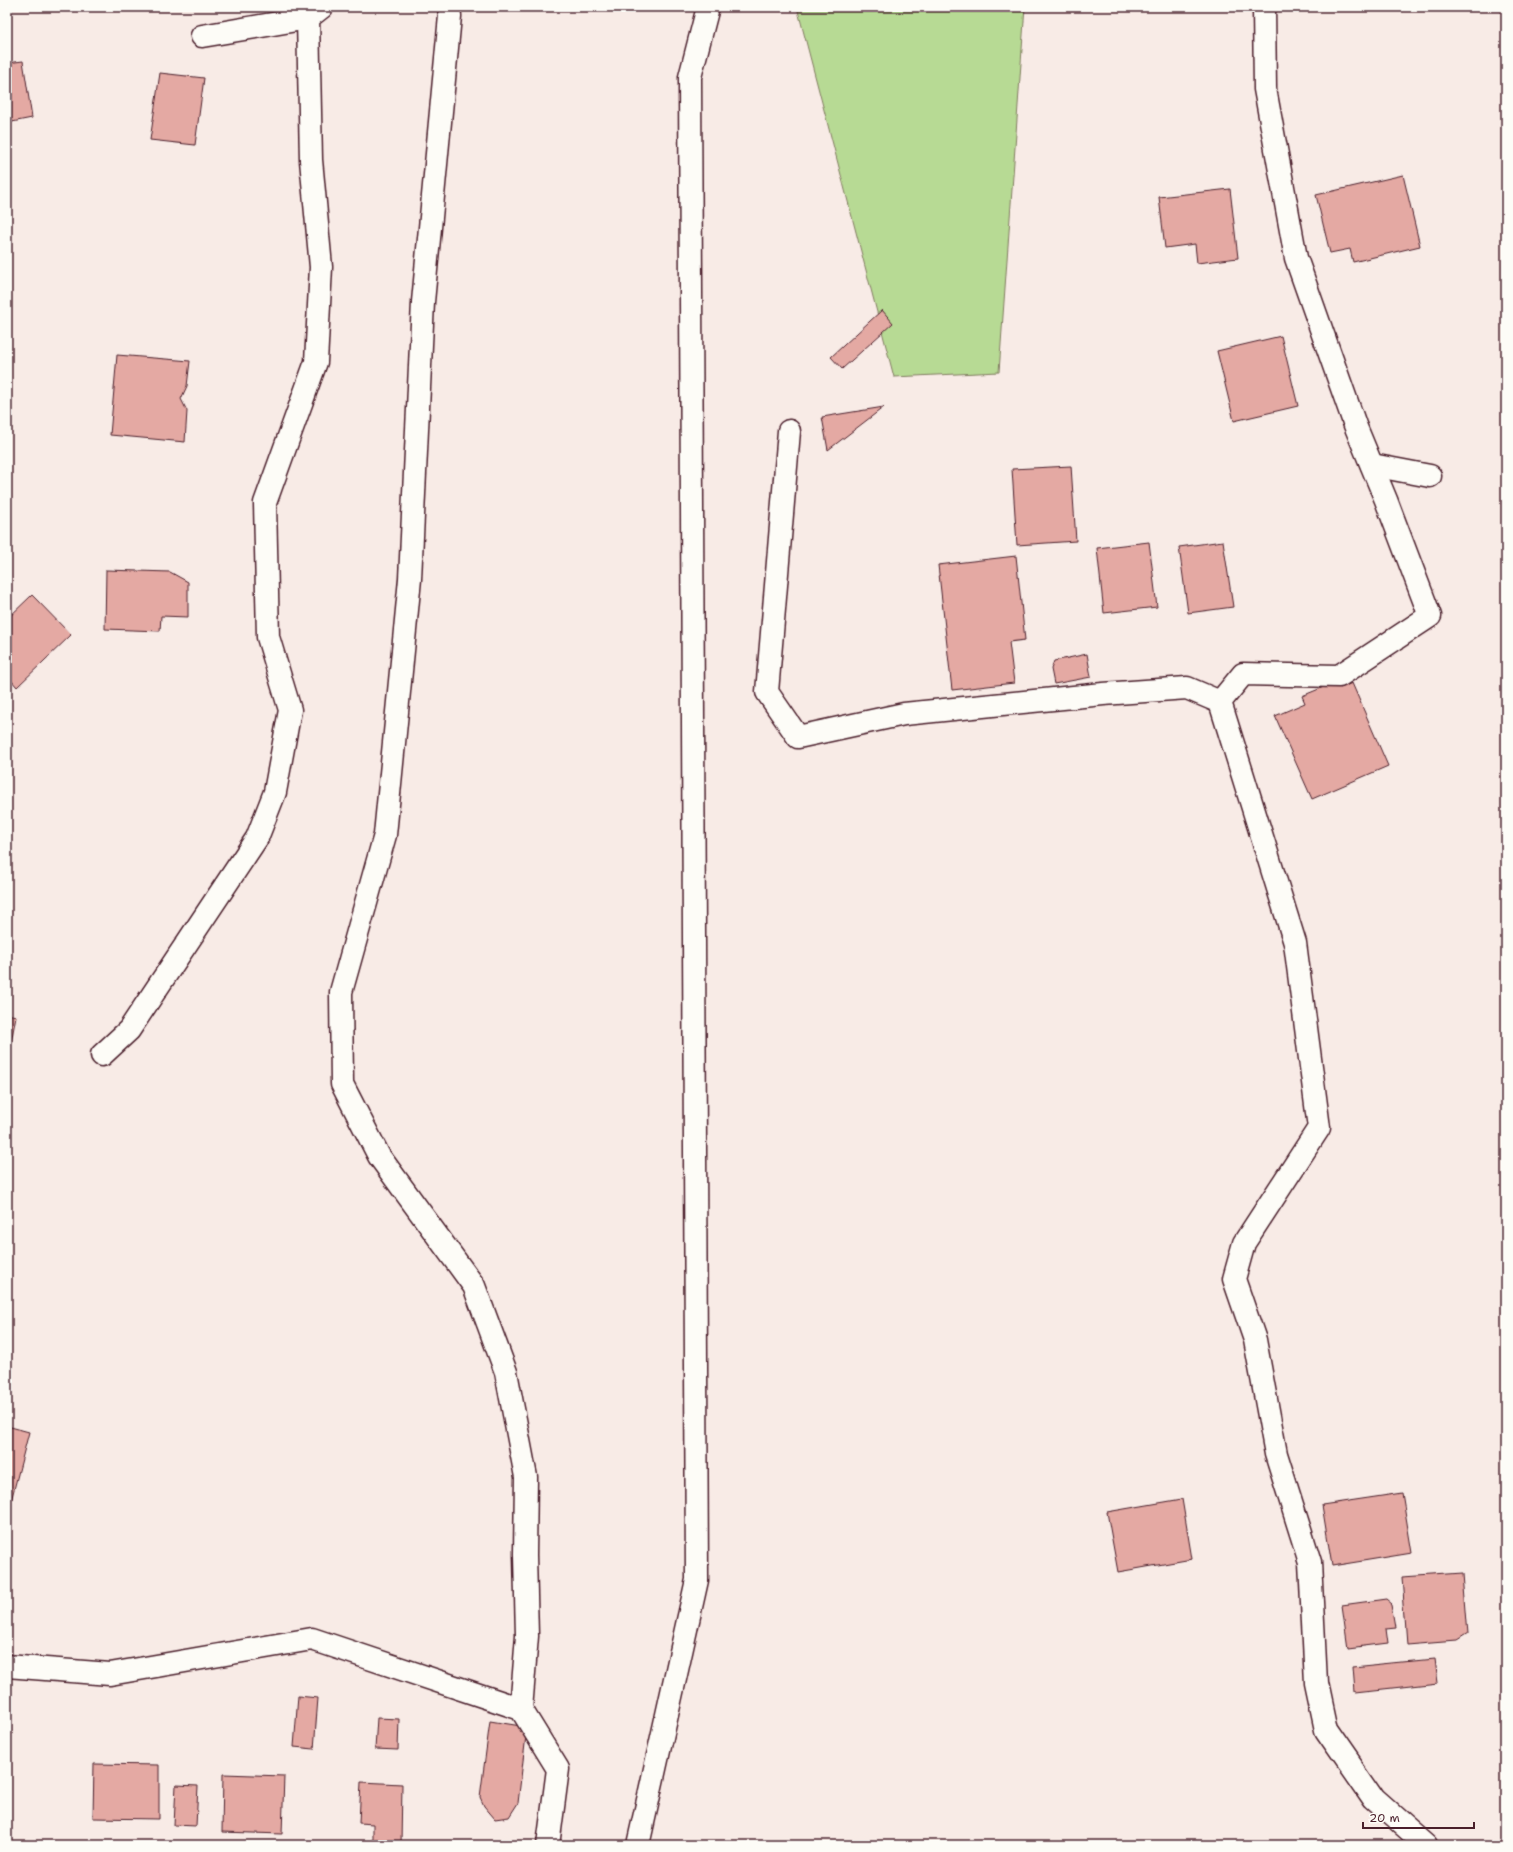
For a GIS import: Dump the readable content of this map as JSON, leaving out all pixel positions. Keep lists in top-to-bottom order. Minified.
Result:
{"scale_bar":"20 m"}
